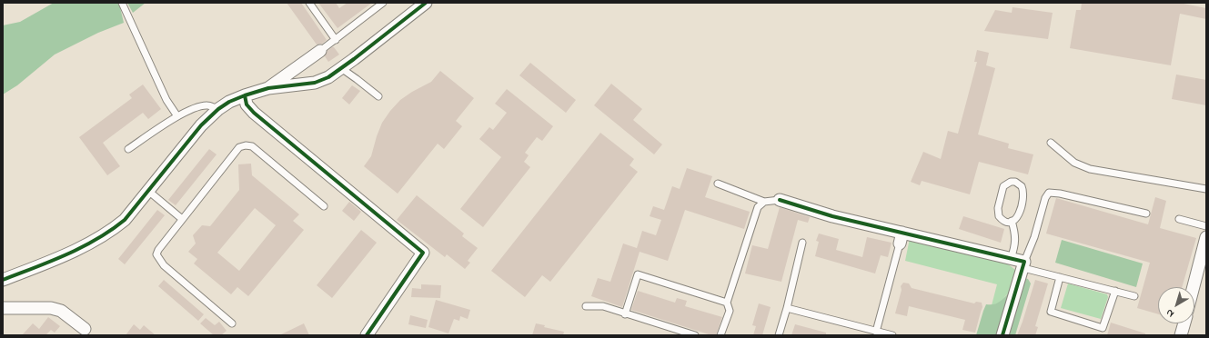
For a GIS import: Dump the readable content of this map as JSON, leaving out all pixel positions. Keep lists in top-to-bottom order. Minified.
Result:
{"north":"bottom left"}
